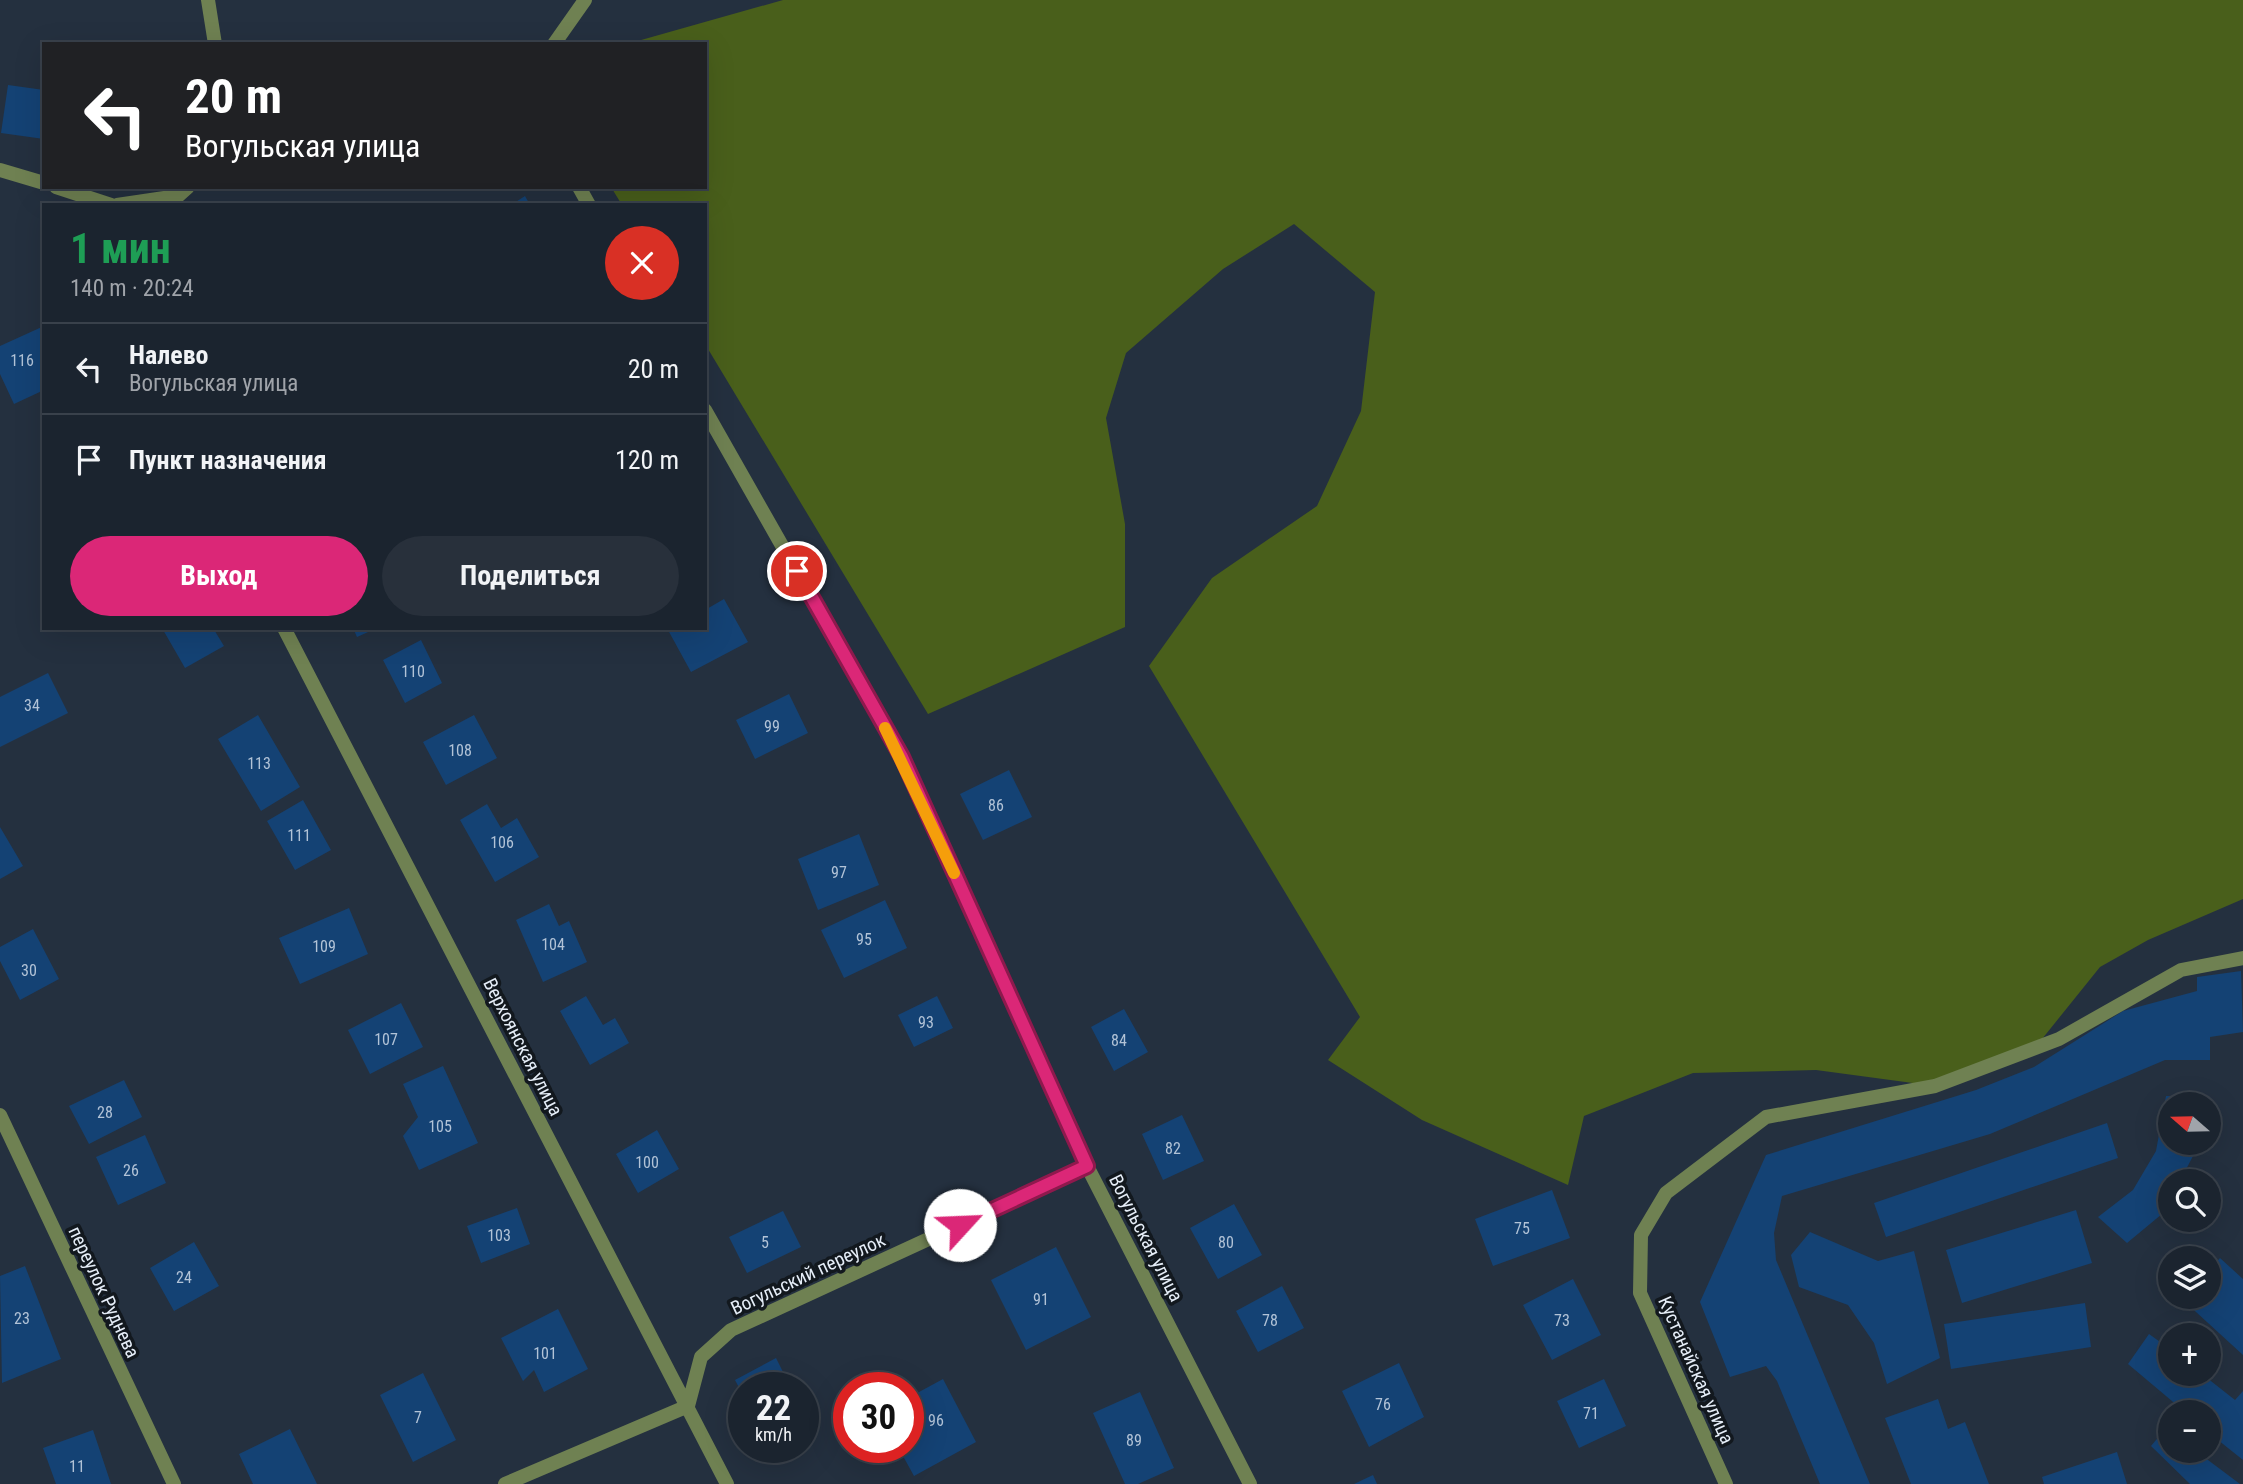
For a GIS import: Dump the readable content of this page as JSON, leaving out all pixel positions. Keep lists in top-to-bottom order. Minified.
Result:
{"streets":{"street":["Верхоянская улица","Вогульская улица","Вогульский переулок","переулок Руднева","Кустанайская улица"]},"crossings":[["Верхоянская улица","Вогульский переулок"],["Вогульская улица","Вогульский переулок"]],"house_numbers":["116","110","34","99","108","113","86","111","106","97","95","104","109","30","93","107","84","28","105","82","100","26","75","103","5","80","24","91","23","78","73","101","76","71","7","96","89","11"],"north":"left","page":{"turn":["20 m","Вогульская улица"],"heading":["1 мин","140 m · 20:24"],"list":[{"name":"Налево","note":"Вогульская улица","value":"20 m"},{"name":"Пункт назначения","value":"120 m"}],"buttons":["Выход","Поделиться"],"map_buttons":["+","−"],"speed":"22 km/h","limit":"30"}}
